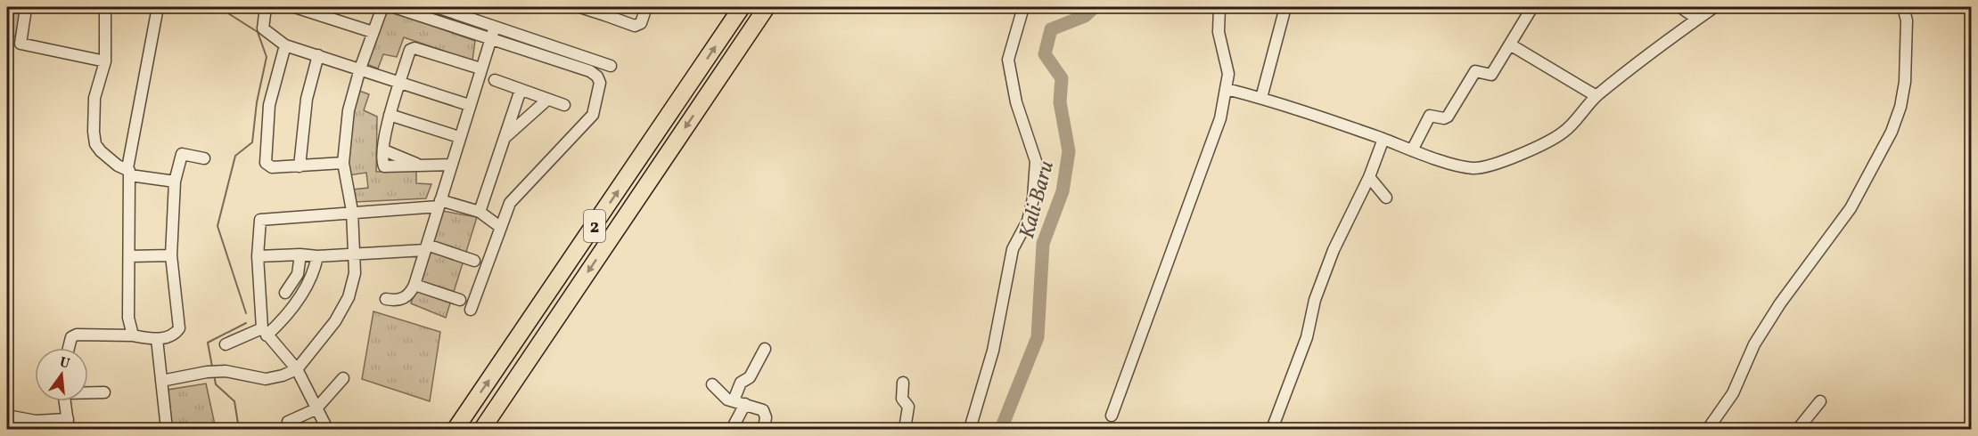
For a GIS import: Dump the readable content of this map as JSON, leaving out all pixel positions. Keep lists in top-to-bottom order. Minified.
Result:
{"streets":{"highway":["2"]},"water":["Kali Baru"],"north":"top"}
